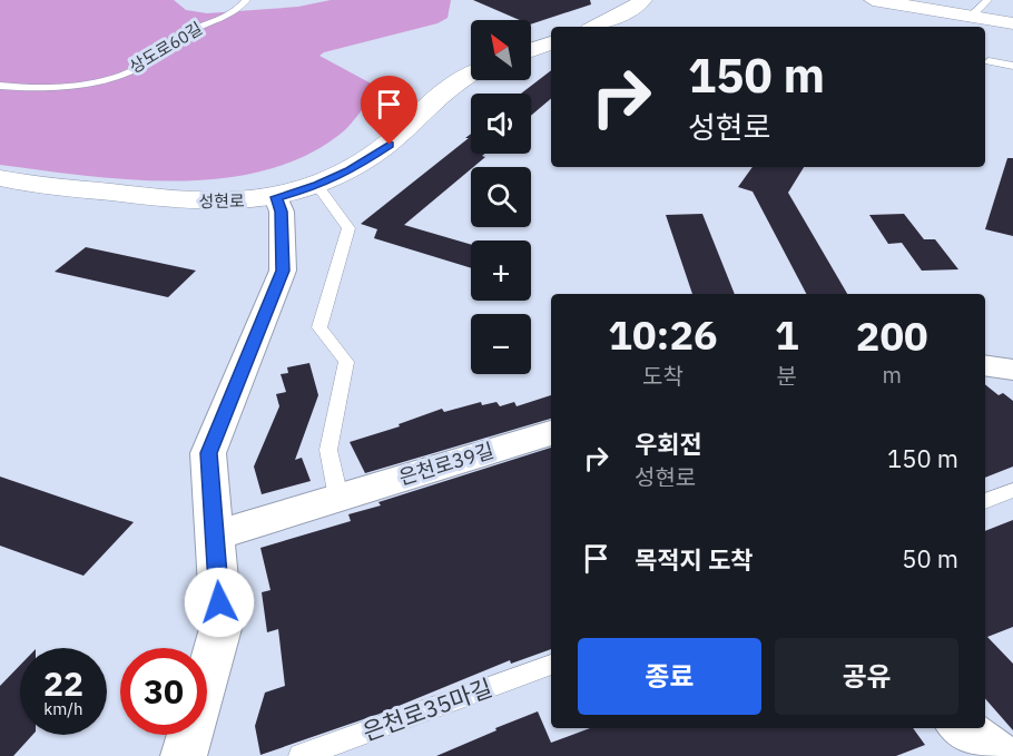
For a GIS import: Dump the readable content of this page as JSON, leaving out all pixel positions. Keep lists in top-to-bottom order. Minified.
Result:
{"streets":{"street":["성현로","은천로39길"],"lane":["상도로60길","은천로35마길"]},"north":"top left","page":{"map_buttons":["+","−"],"turn":["150 m","성현로"],"eta":["10:26","도착","1","분","200","m"],"list":[{"name":"우회전","note":"성현로","value":"150 m"},{"name":"목적지 도착","value":"50 m"}],"buttons":["종료","공유"],"speed":"22 km/h","limit":"30"}}
